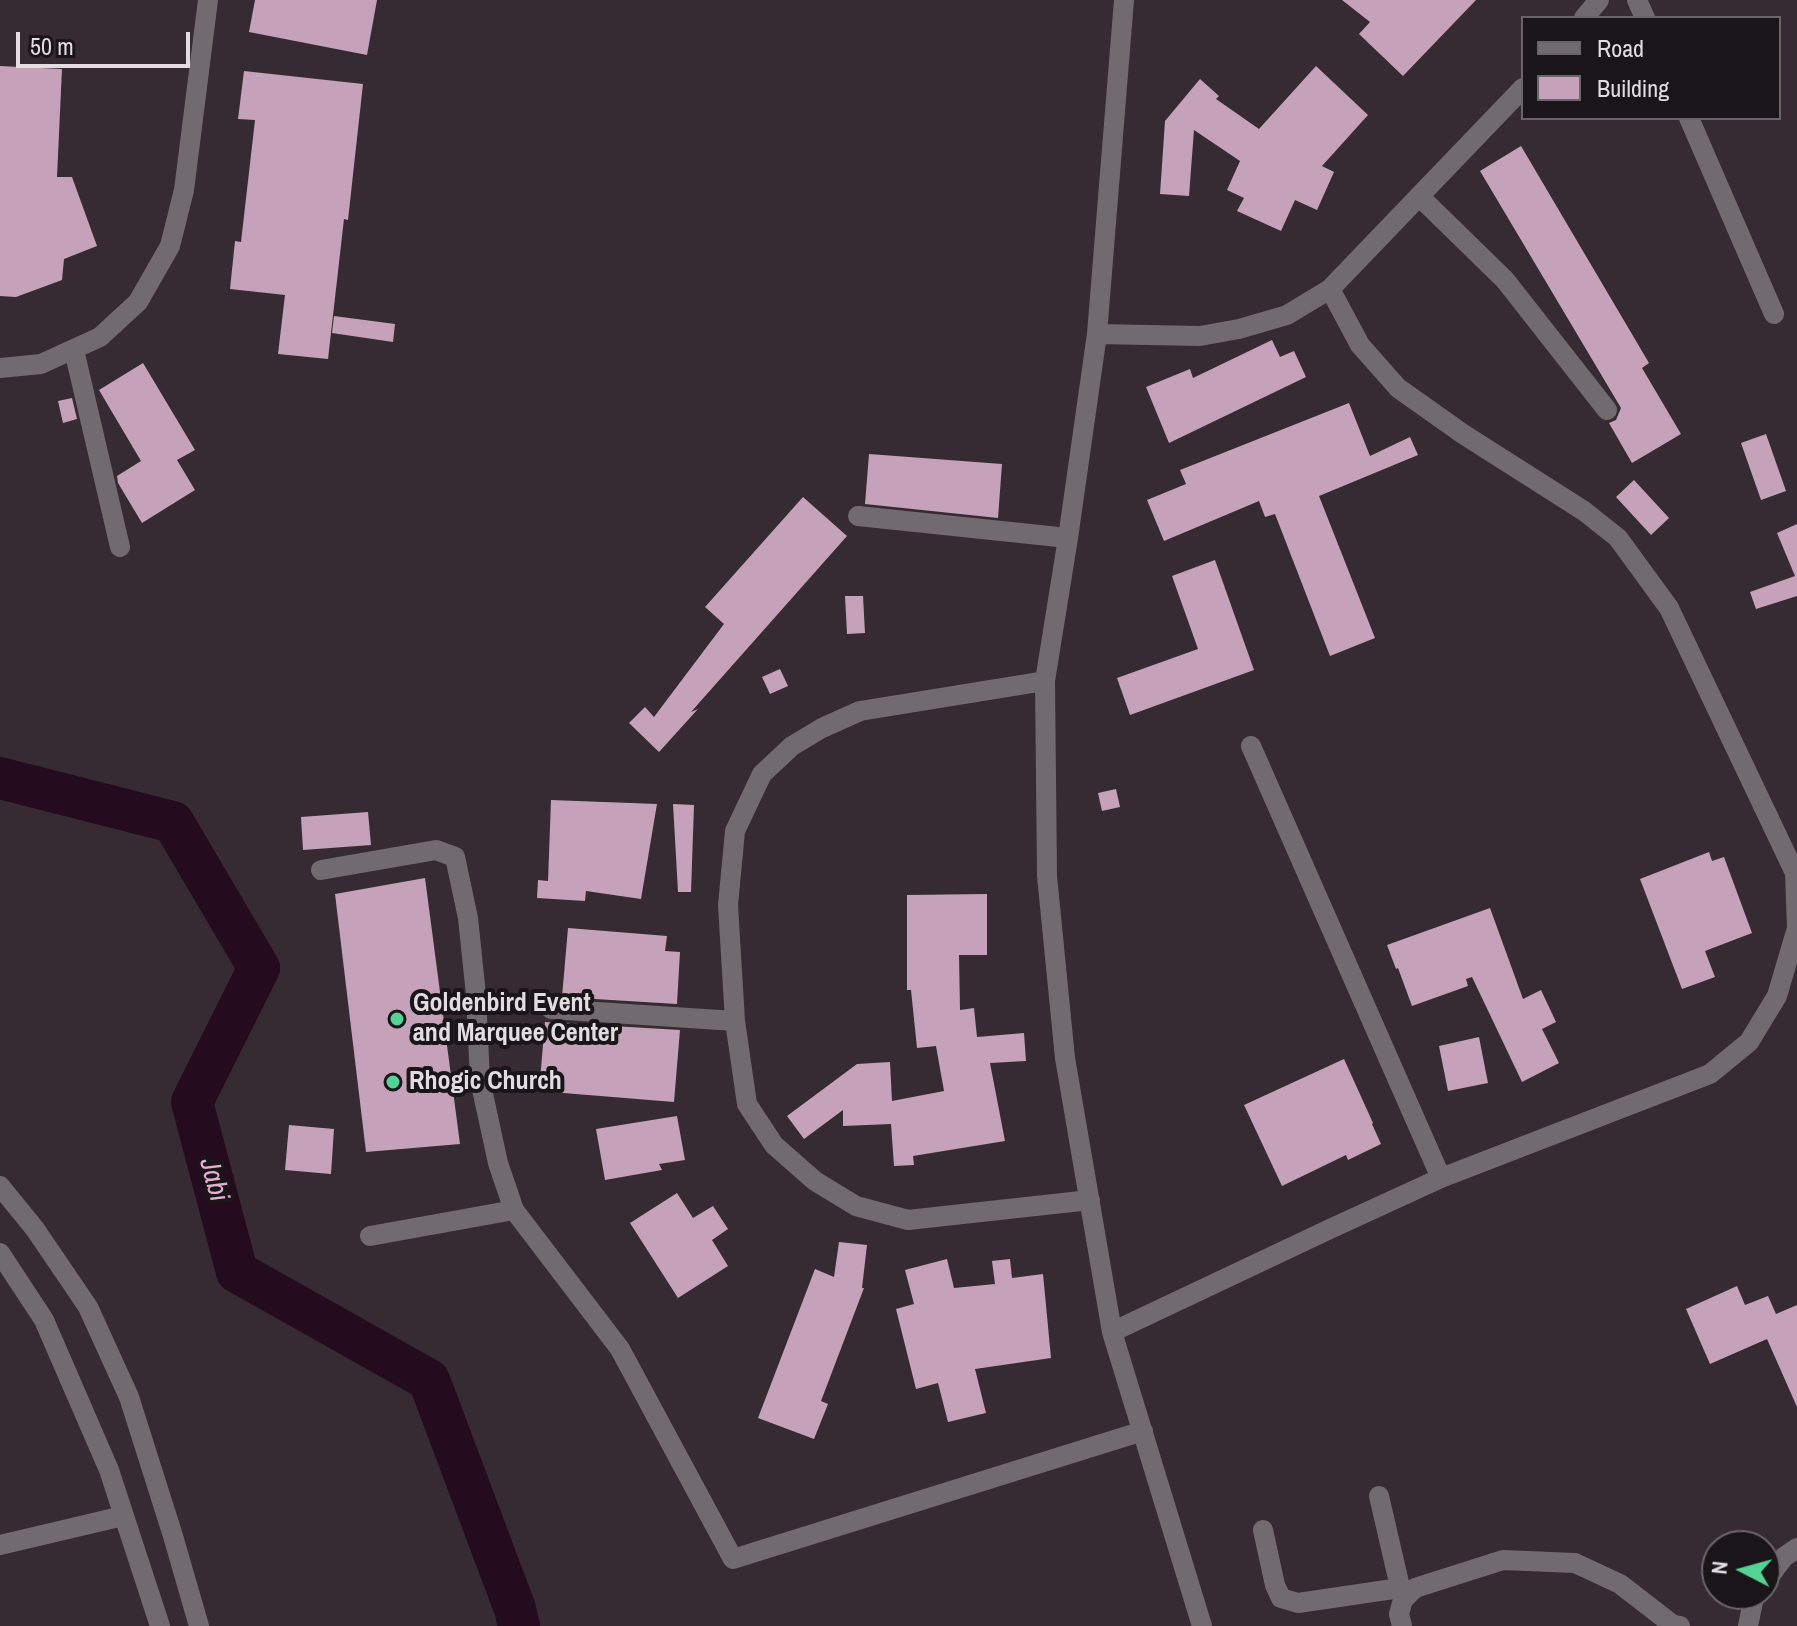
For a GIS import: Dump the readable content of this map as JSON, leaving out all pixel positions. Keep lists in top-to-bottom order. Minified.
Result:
{"water":["Jabi"],"places":["Goldenbird Event and Marquee Center","Rhogic Church"],"legend":["Road","Building"],"scale_bar":"50 m","north":"left"}
